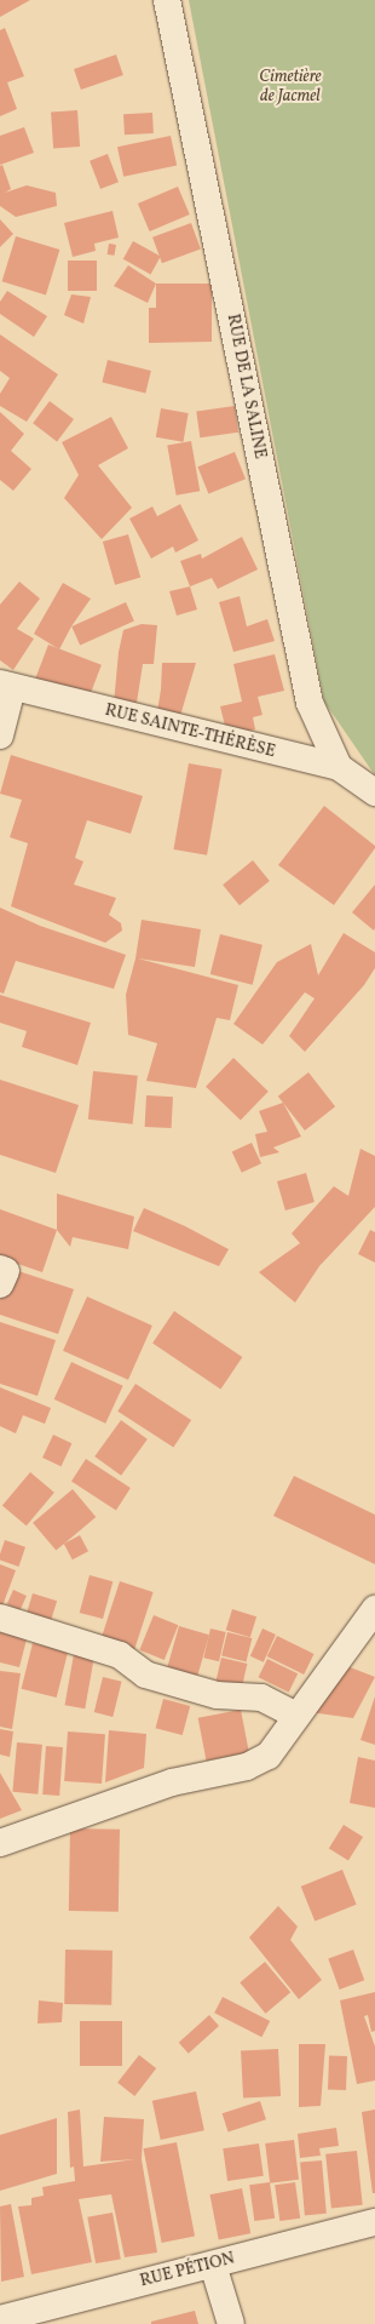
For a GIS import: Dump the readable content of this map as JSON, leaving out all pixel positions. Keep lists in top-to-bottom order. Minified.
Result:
{"streets":{"street":["RUE DE LA SALINE","RUE SAINTE-THÉRÈSE","RUE PÉTION"]},"crossings":[["RUE DE LA SALINE","RUE SAINTE-THÉRÈSE"]],"parks":["Cimetière de Jacmel"]}
